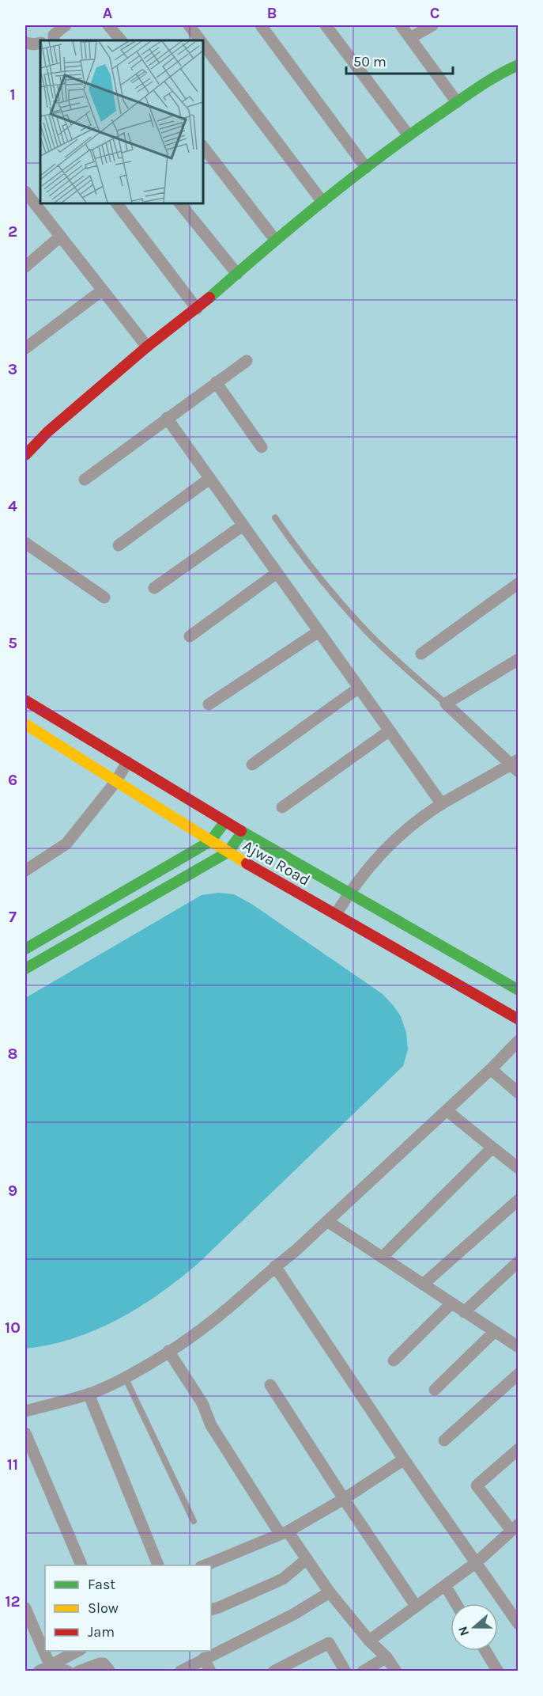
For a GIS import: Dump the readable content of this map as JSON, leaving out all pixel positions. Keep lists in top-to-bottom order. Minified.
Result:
{"streets":{"main road":["Ajwa Road"]},"legend":["Fast","Slow","Jam"],"scale_bar":"50 m","north":"left","grid":{"columns":["A","B","C"],"rows":["1","2","3","4","5","6","7","8","9","10","11","12"]}}
